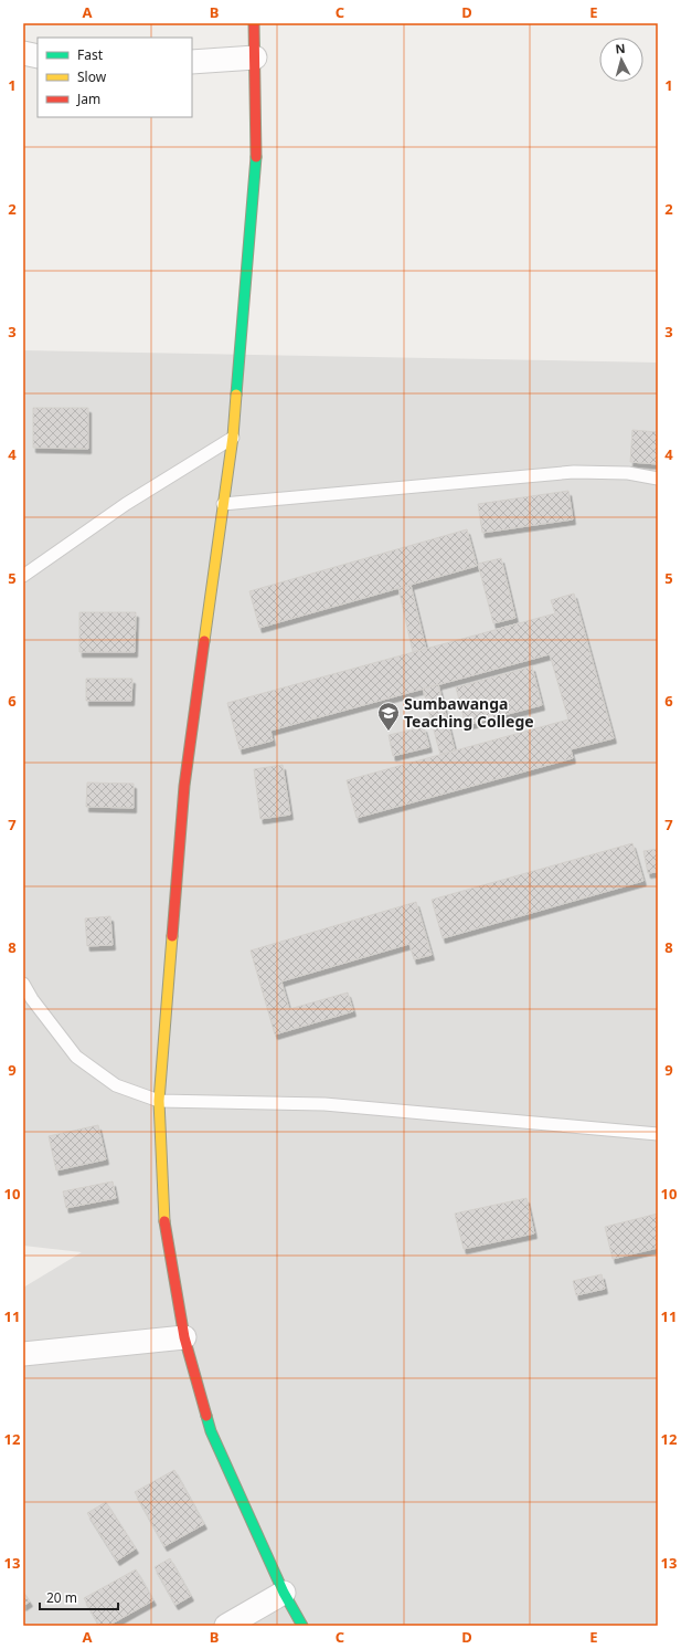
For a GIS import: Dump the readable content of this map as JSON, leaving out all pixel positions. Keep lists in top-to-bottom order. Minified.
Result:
{"places":{"school or university":["Sumbawanga Teaching College"]},"legend":["Fast","Slow","Jam"],"scale_bar":"20 m","north":"top","grid":{"columns":["A","B","C","D","E"],"rows":["1","2","3","4","5","6","7","8","9","10","11","12","13"]}}
